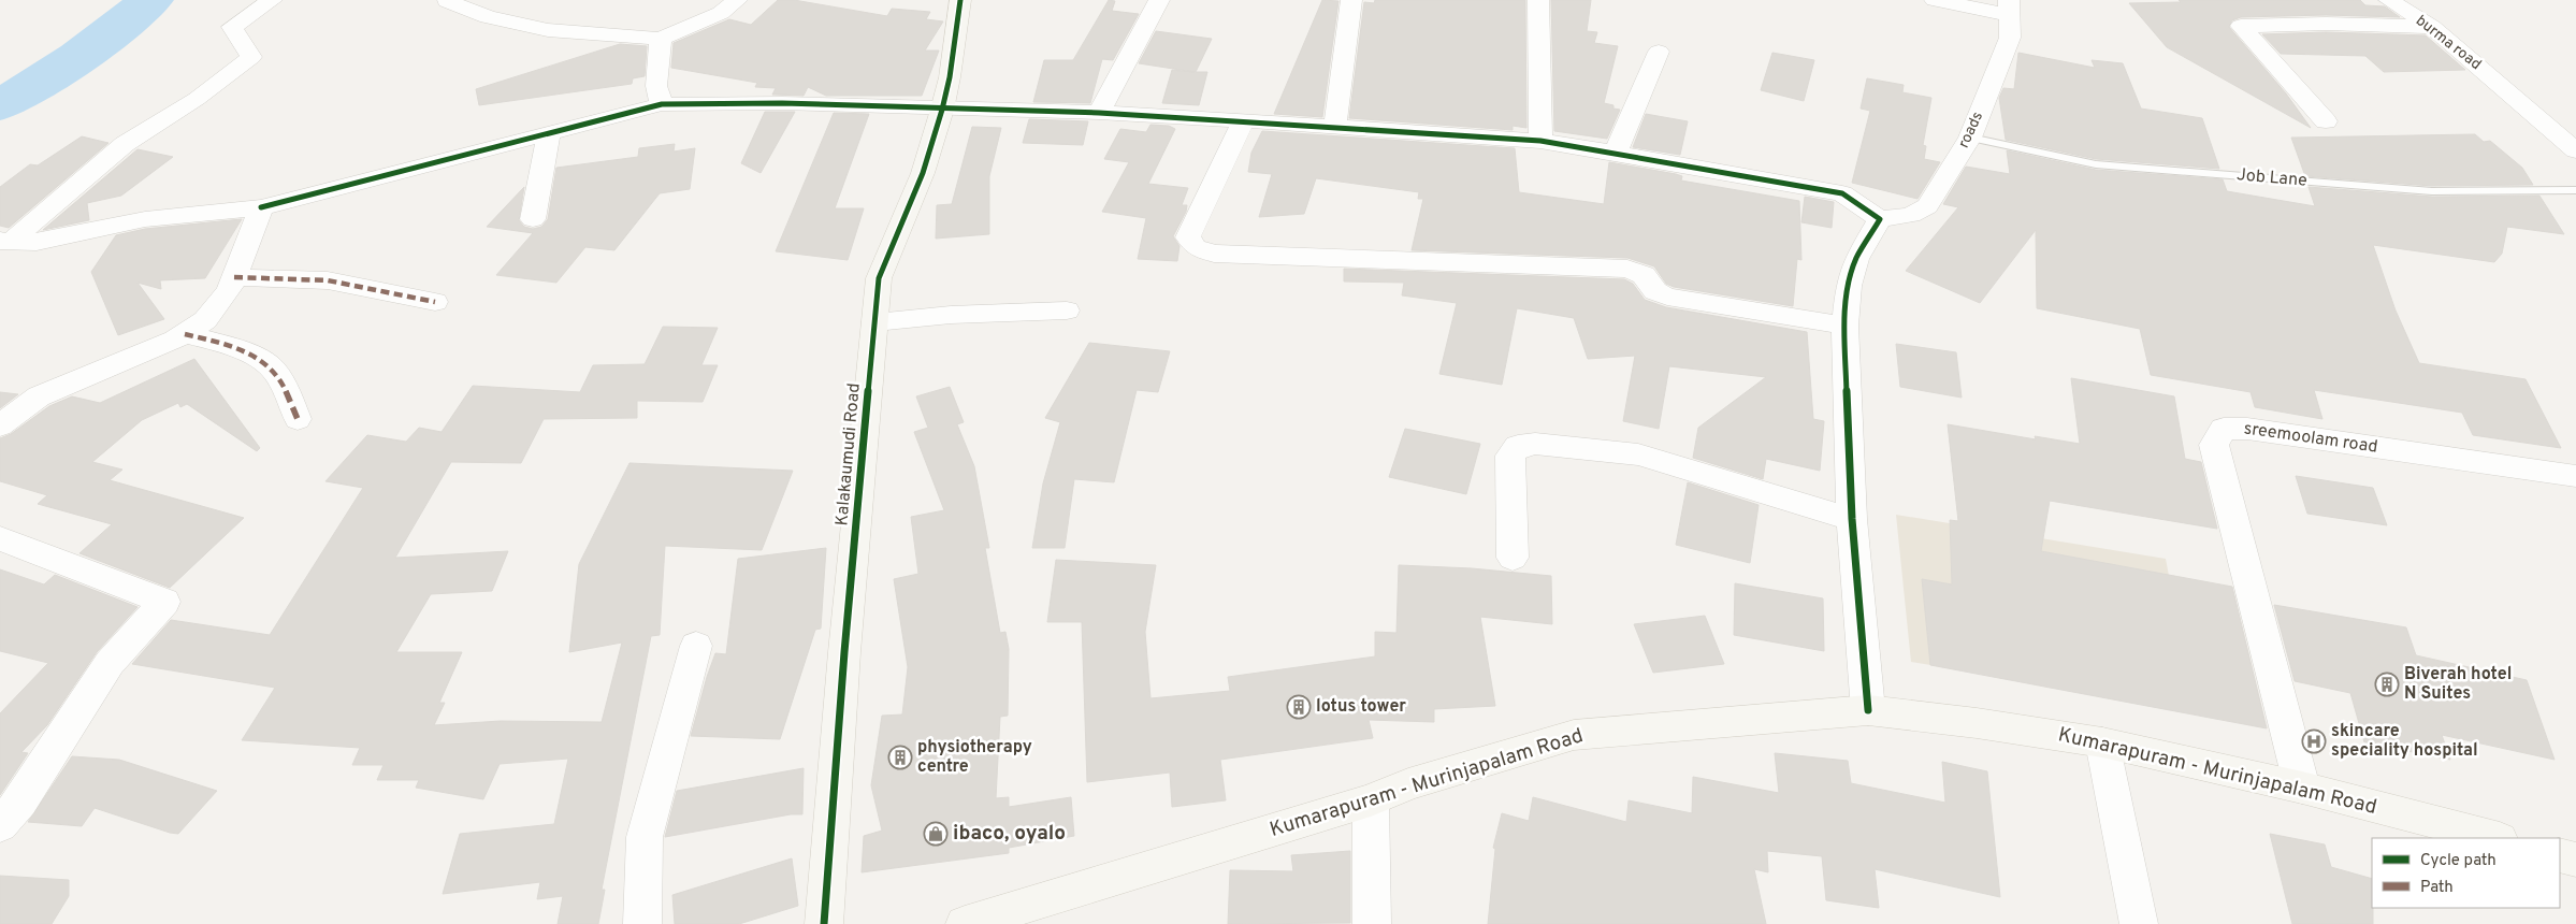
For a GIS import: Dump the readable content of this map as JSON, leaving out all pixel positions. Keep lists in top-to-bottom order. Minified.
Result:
{"streets":{"street":["burma road","roads","sreemoolam road","Kalakaumudi Road","Kumarapuram - Murinjapalam Road"],"lane":["Job Lane"]},"crossings":[["roads","Job Lane"],["sreemoolam road","Kumarapuram - Murinjapalam Road"]],"places":{"building":["Biverah hotel N Suites","lotus tower","physiotherapy centre"],"hospital":["skincare speciality hospital"],"shop":["ibaco, oyalo"]},"legend":["Cycle path","Path"]}
